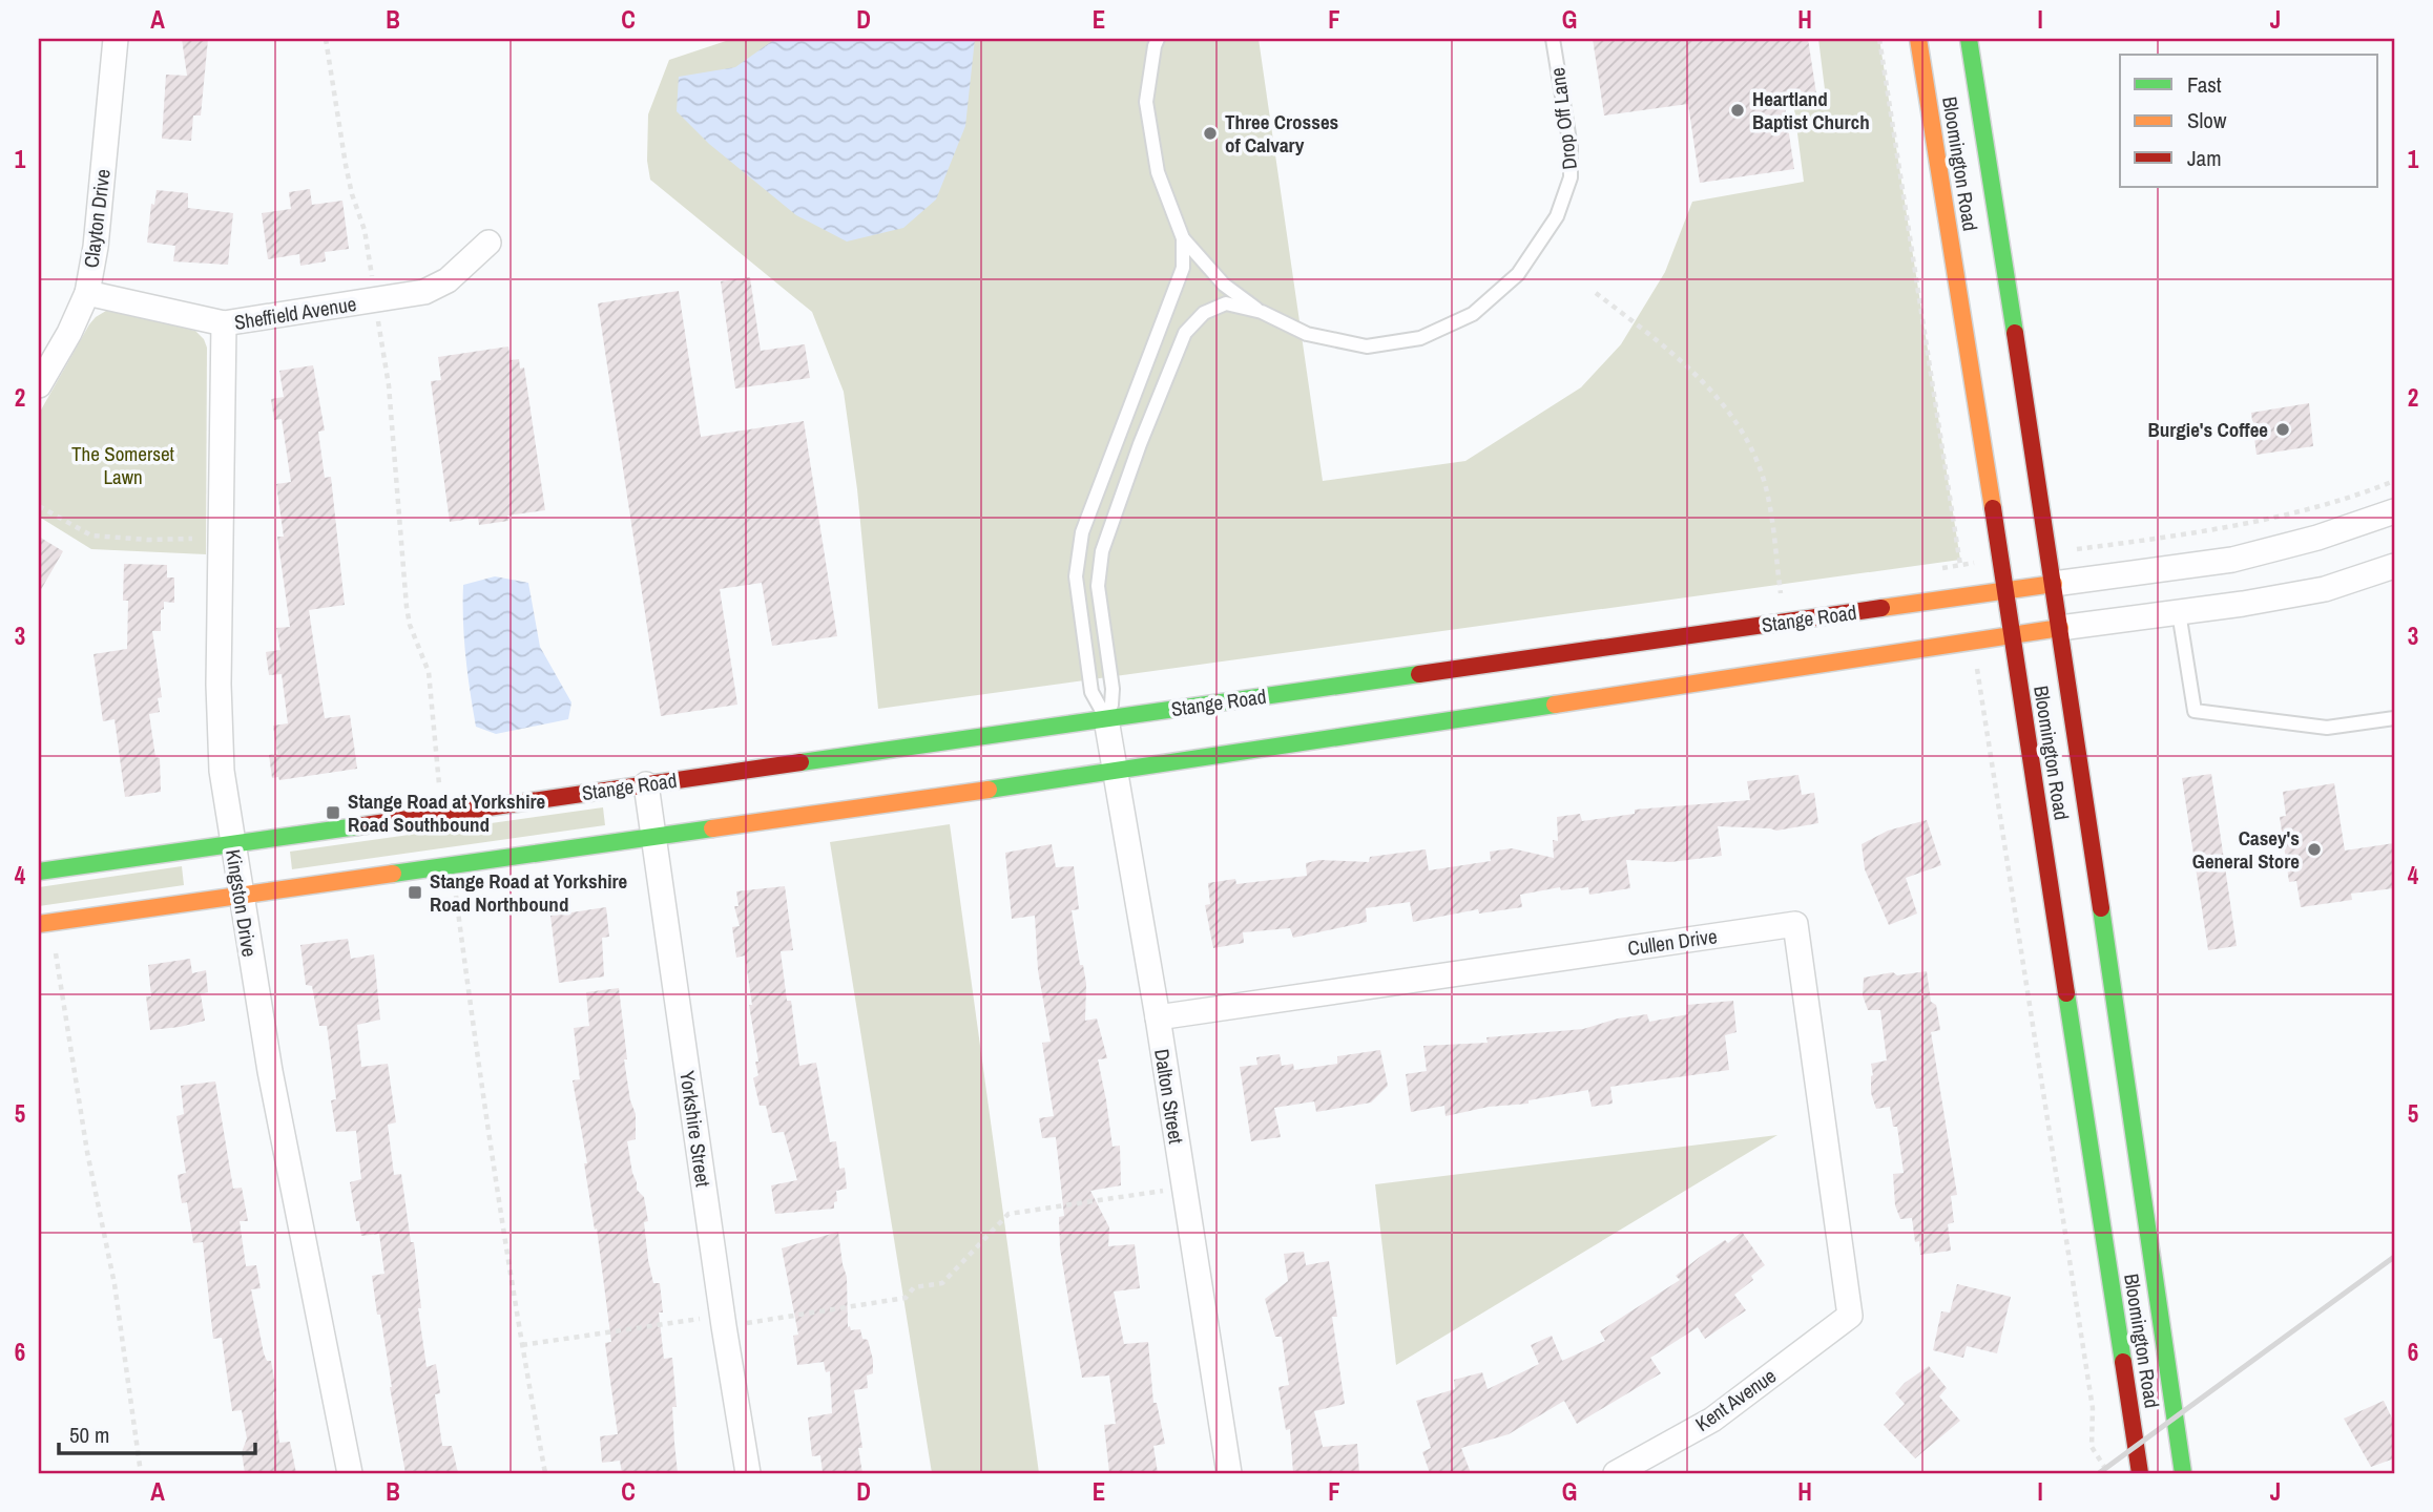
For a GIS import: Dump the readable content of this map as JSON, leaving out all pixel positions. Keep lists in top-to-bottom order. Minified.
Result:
{"streets":{"main road":["Bloomington Road","Stange Road"],"street":["Clayton Drive","Sheffield Avenue","Kingston Drive","Cullen Drive","Dalton Street","Yorkshire Street","Kent Avenue"],"lane":["Drop Off Lane"]},"crossings":[["Bloomington Road","Stange Road"],["Clayton Drive","Sheffield Avenue"],["Sheffield Avenue","Kingston Drive"],["Stange Road","Kingston Drive"],["Stange Road","Dalton Street"],["Stange Road","Yorkshire Street"],["Cullen Drive","Dalton Street"],["Cullen Drive","Kent Avenue"]],"parks":["The Somerset Lawn"],"places":{"other":["Heartland Baptist Church","Three Crosses of Calvary","Burgie's Coffee","Casey's General Store"],"transit":["Stange Road at Yorkshire Road Southbound","Stange Road at Yorkshire Road Northbound"]},"legend":["Fast","Slow","Jam"],"scale_bar":"50 m","grid":{"columns":["A","B","C","D","E","F","G","H","I","J"],"rows":["1","2","3","4","5","6"]}}
